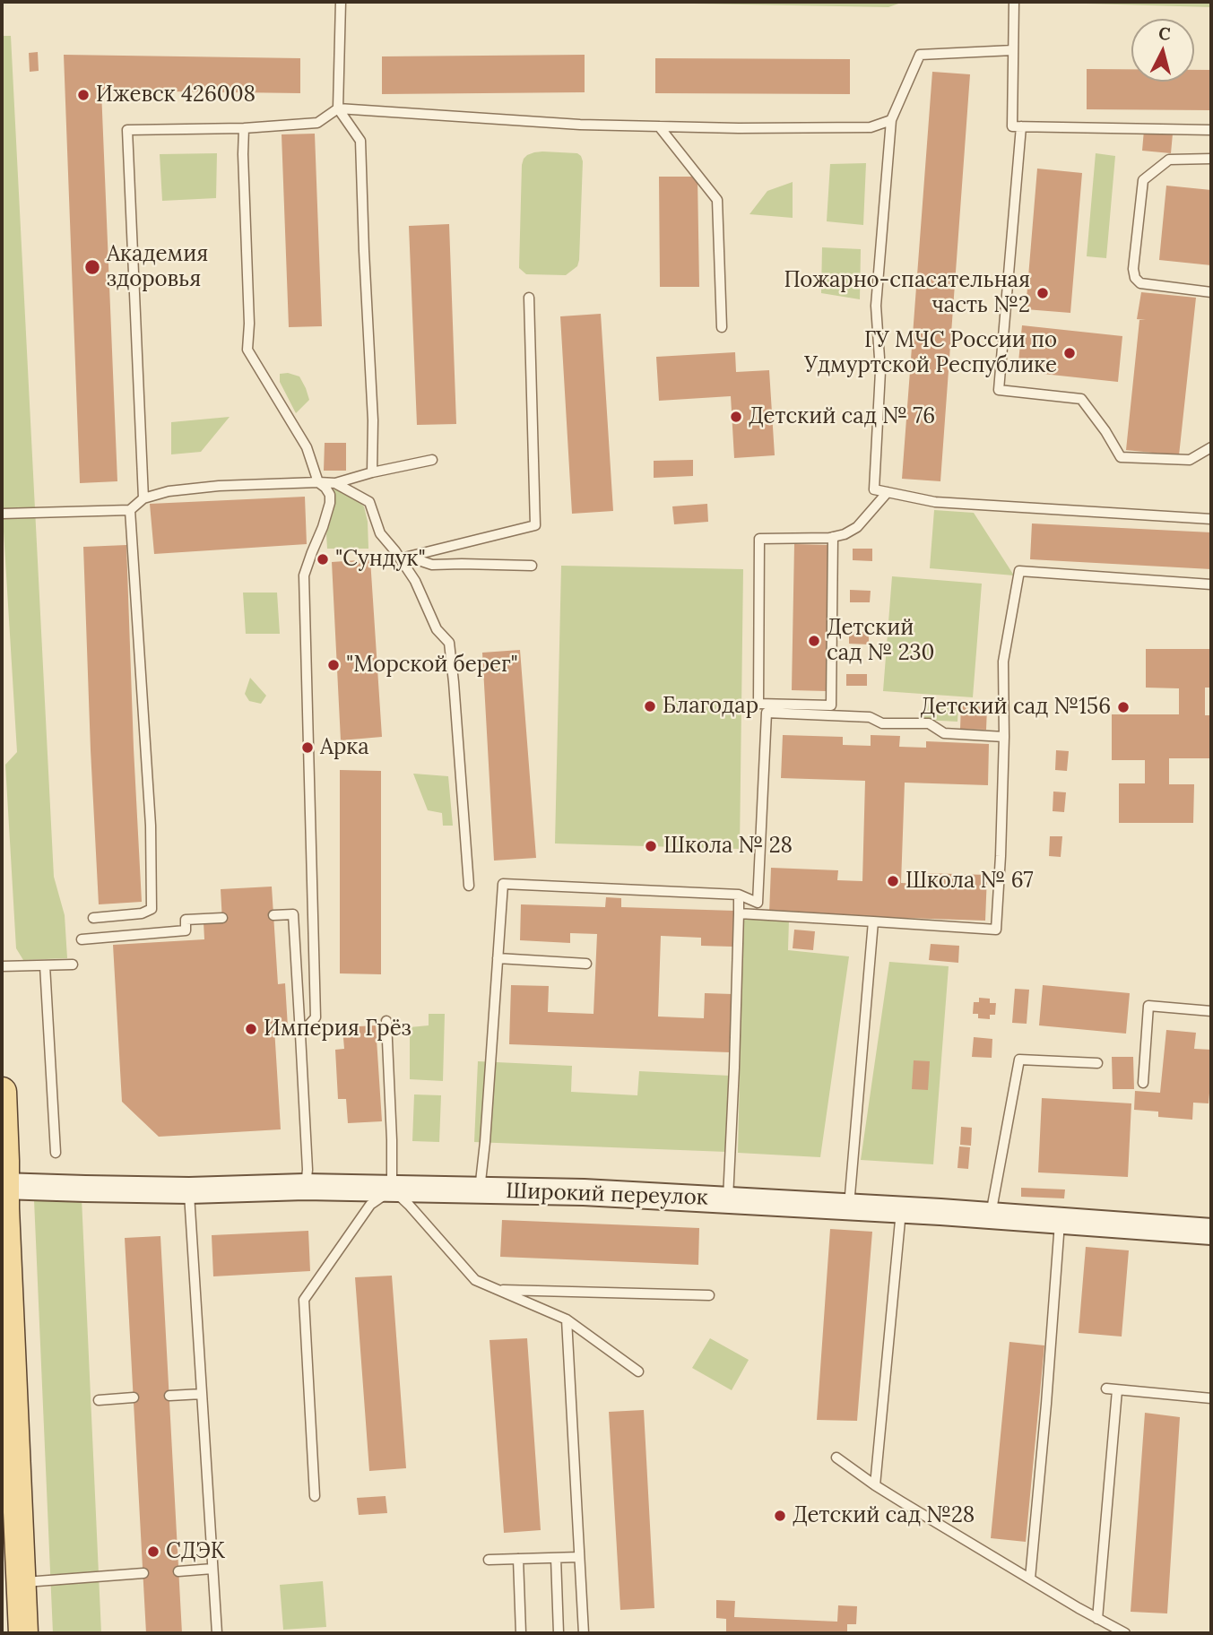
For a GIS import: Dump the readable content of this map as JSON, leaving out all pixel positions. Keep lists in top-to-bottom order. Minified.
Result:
{"streets":{"street":["Широкий переулок"]},"places":["Ижевск 426008","Академия здоровья","Пожарно-спасательная часть №2","ГУ МЧС России по Удмуртской Республике","Детский сад № 76","\"Сундук\"","Детский сад № 230","\"Морской берег\"","Благодар","Детский сад №156","Арка","Школа № 28","Школа № 67","Империя Грёз","Детский сад №28","СДЭК"],"north":"top"}
